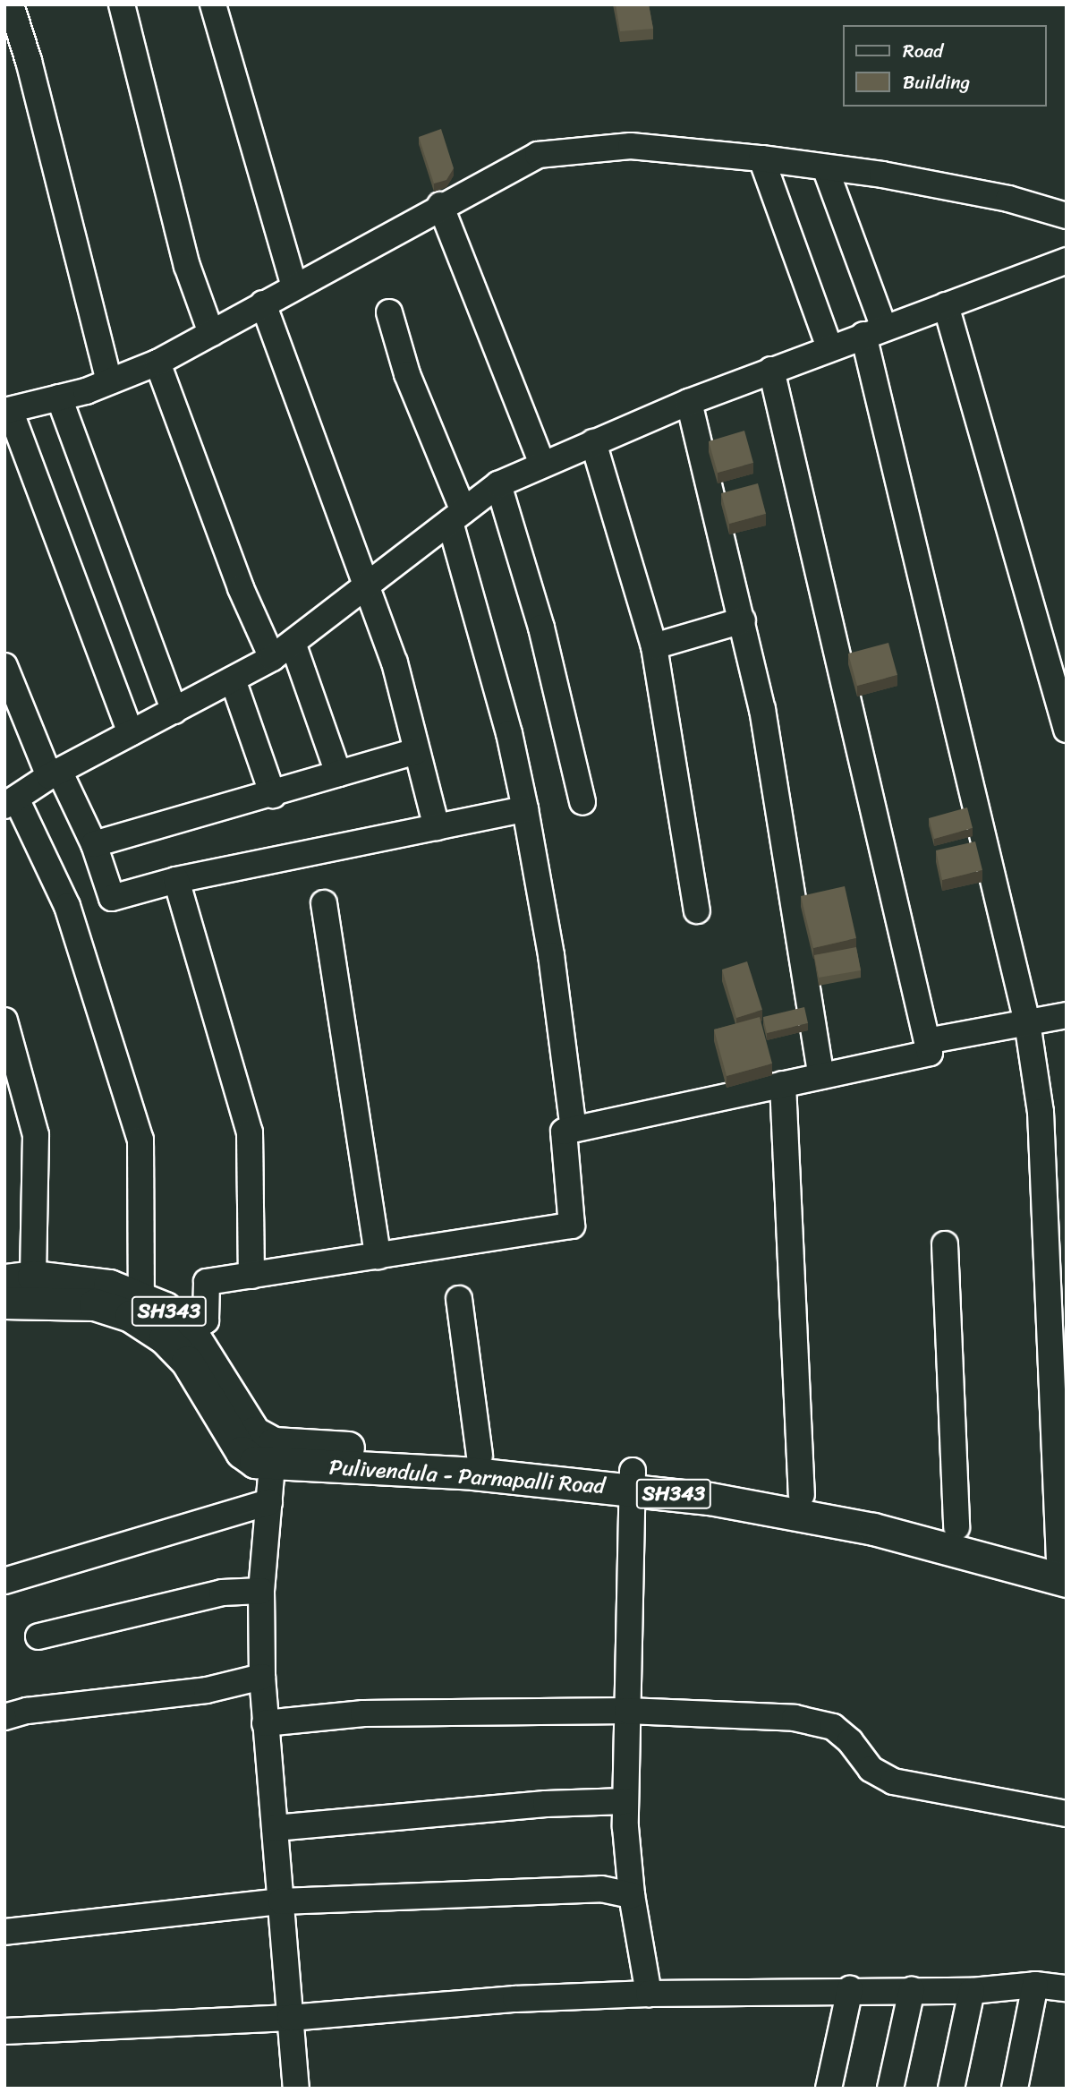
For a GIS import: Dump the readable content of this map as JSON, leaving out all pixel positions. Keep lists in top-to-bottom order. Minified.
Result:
{"streets":{"main road":["SH343","Pulivendula - Parnapalli Road"]},"crossings":[["SH343","Pulivendula - Parnapalli Road"]],"legend":["Road","Building"]}
